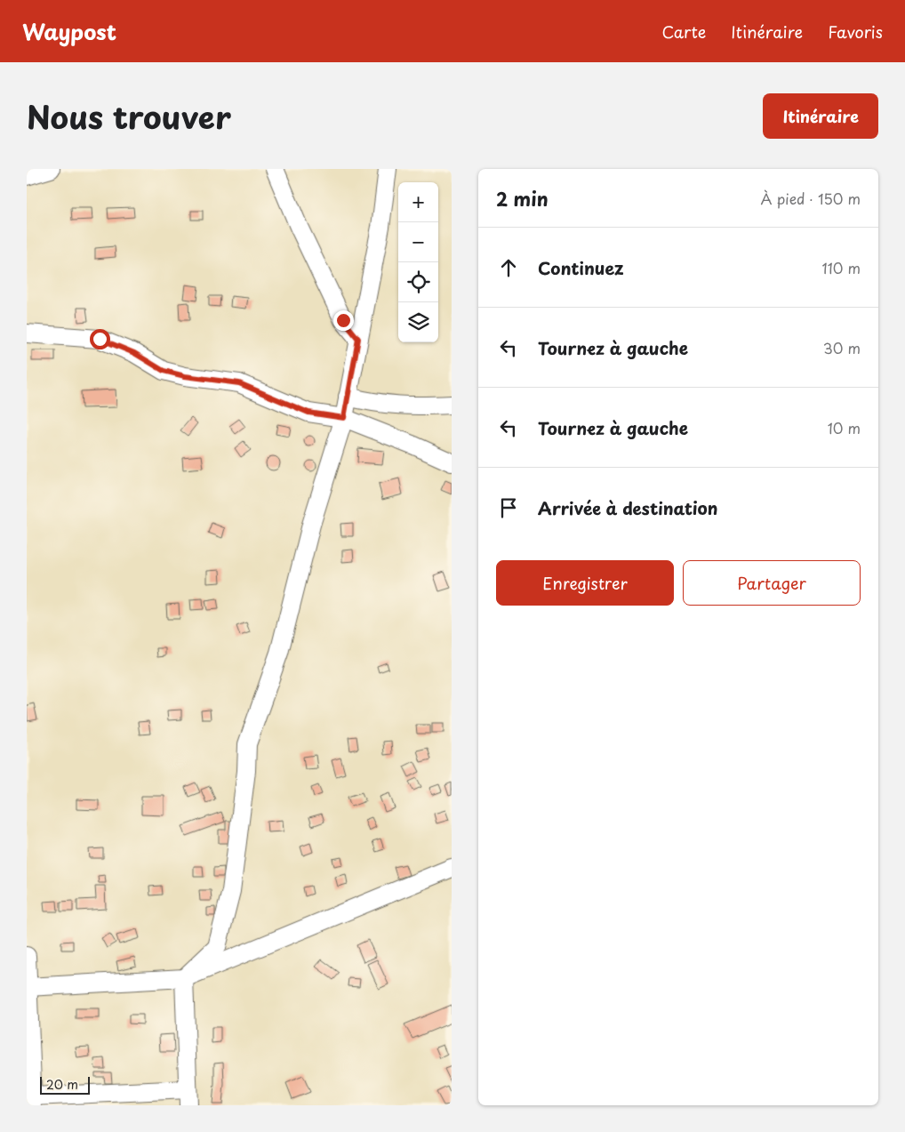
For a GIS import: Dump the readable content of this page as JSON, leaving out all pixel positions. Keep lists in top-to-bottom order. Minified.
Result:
{"scale_bar":"20 m","page":{"header":"Waypost","nav":["Carte","Itinéraire","Favoris"],"title":"Nous trouver","buttons":["Itinéraire",["Enregistrer","Partager"]],"heading":["2 min","À pied · 150 m"],"map_buttons":["+","−"],"list":[["Continuez","110 m"],["Tournez à gauche","30 m"],["Tournez à gauche","10 m"],"Arrivée à destination"],"scale":"20 m"}}
